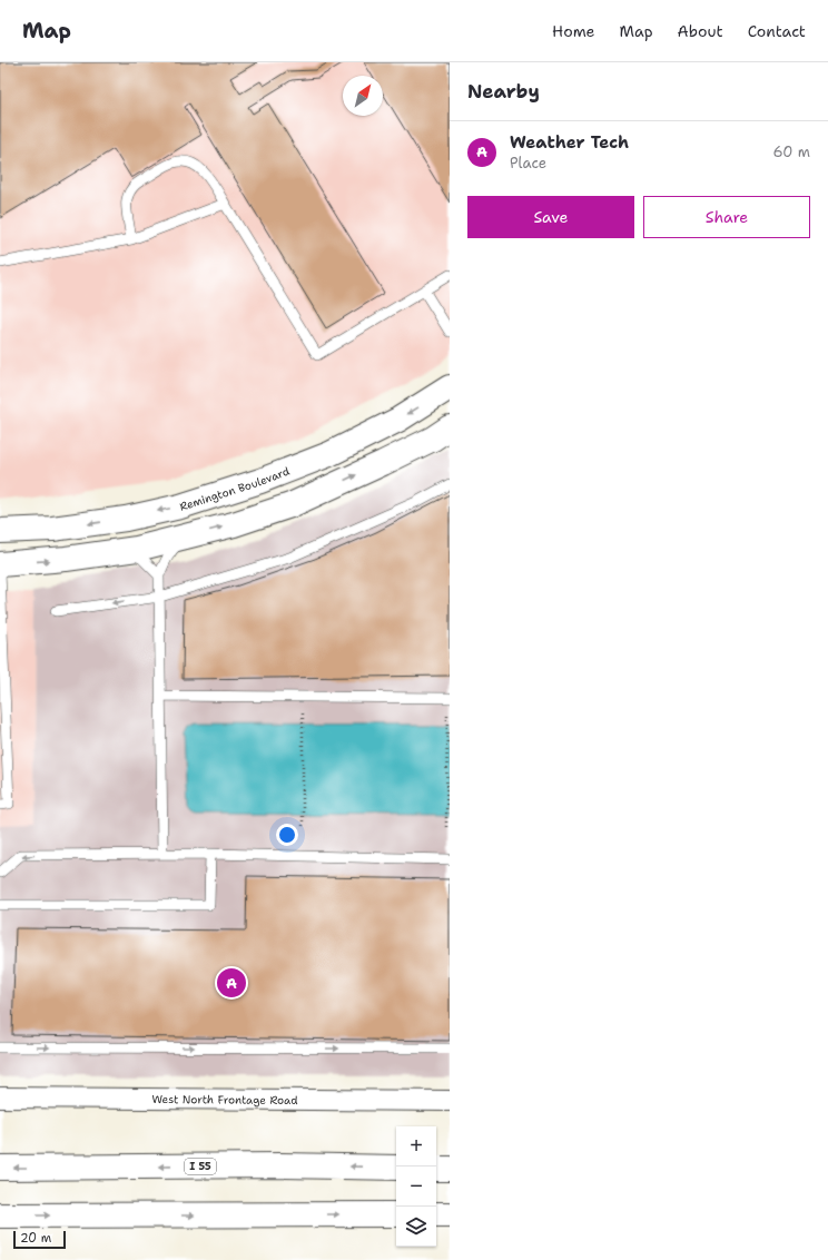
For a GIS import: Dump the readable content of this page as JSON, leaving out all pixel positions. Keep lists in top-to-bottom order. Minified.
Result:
{"streets":{"main road":["Remington Boulevard","I 55"],"street":["West North Frontage Road"]},"scale_bar":"20 m","north":"top right","page":{"header":"Map","nav":["Home","Map","About","Contact"],"heading":"Nearby","list":[{"mark":"A","name":"Weather Tech","note":"Place","value":"60 m"}],"buttons":["Save","Share"],"pins":"A","map_buttons":["+","−"],"scale":"20 m"}}
